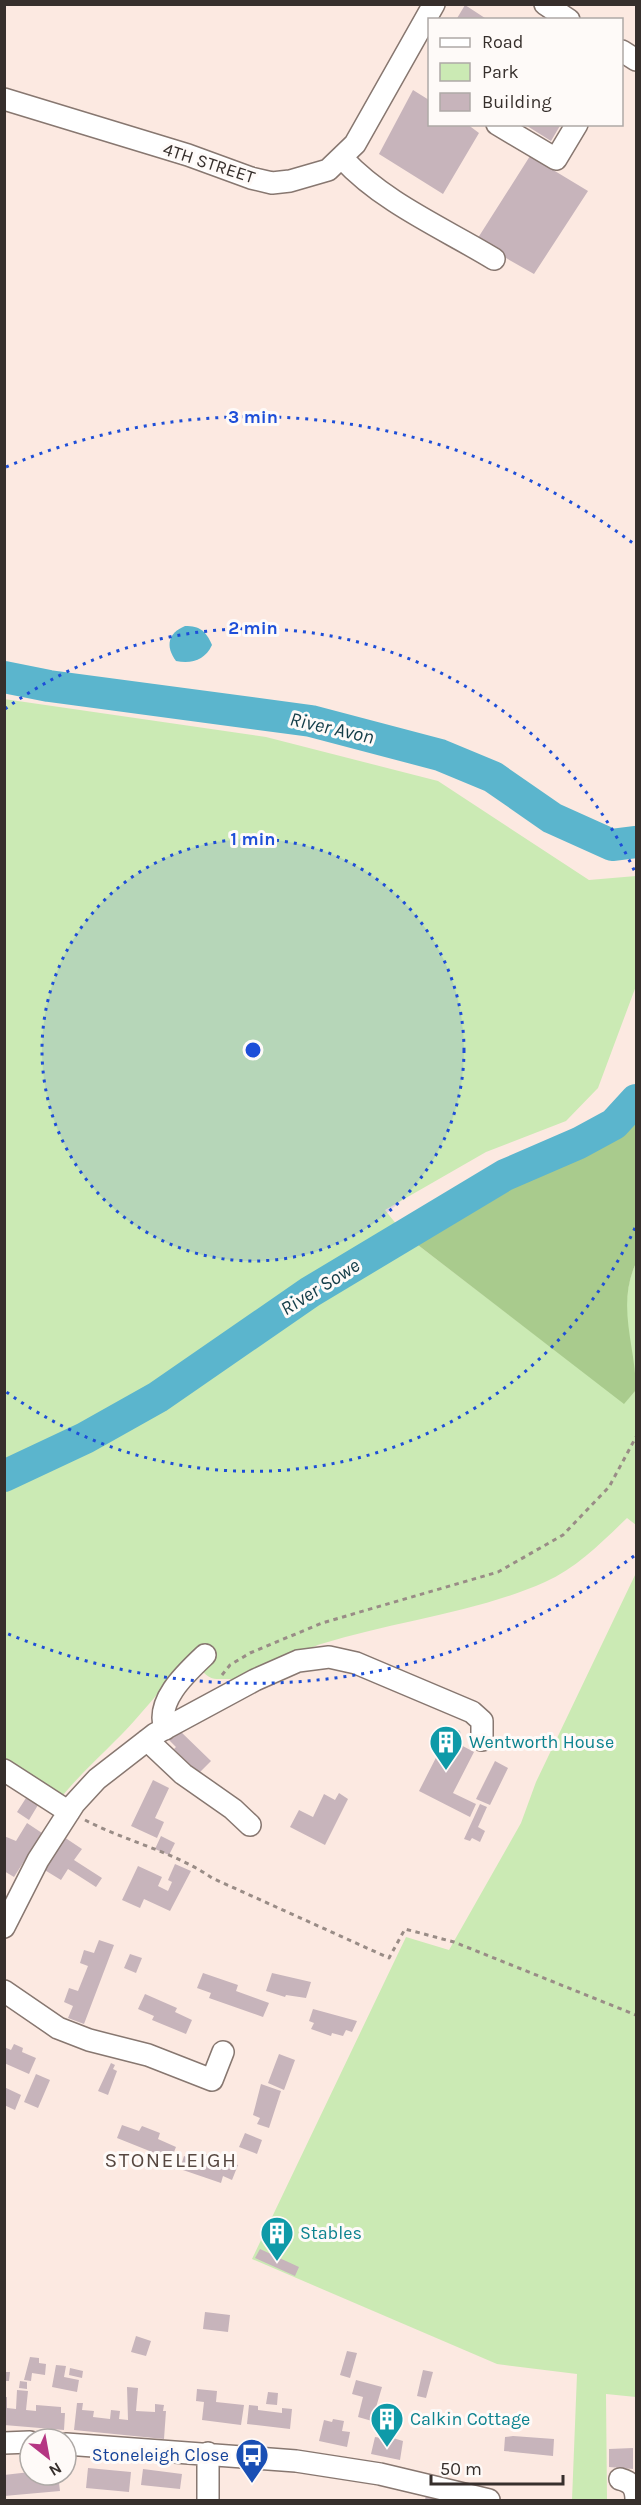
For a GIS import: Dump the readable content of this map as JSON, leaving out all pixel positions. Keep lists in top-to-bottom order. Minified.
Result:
{"streets":{"street":["4TH STREET"]},"districts":["STONELEIGH"],"water":["River Avon","River Sowe"],"places":{"building":["Wentworth House","Stables","Calkin Cottage"],"bus stop":["Stoneleigh Close"]},"legend":["Road","Park","Building"],"scale_bar":"50 m","north":"bottom right","rings":["3 min","2 min","1 min"]}
